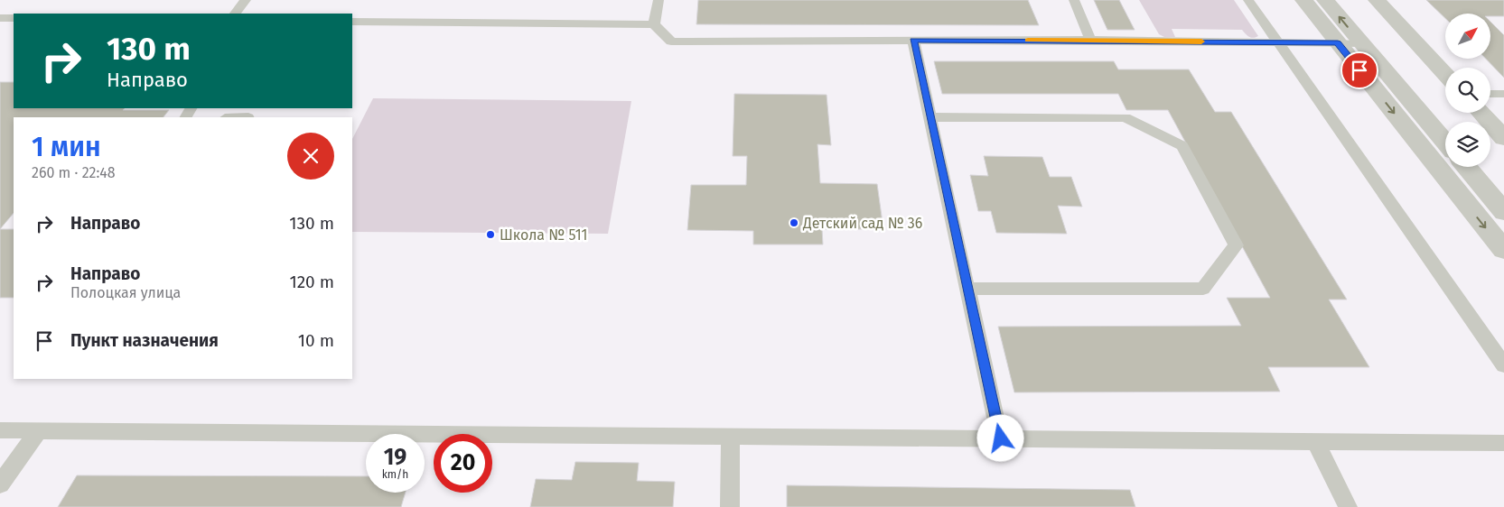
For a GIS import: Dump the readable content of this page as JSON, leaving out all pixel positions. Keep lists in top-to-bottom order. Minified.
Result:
{"places":["Детский сад № 36","Школа № 511"],"north":"top right","page":{"turn":["130 m","Направо"],"heading":["1 мин","260 m · 22:48"],"list":[{"name":"Направо","value":"130 m"},{"name":"Направо","note":"Полоцкая улица","value":"120 m"},{"name":"Пункт назначения","value":"10 m"}],"speed":"19 km/h","limit":"20"}}
